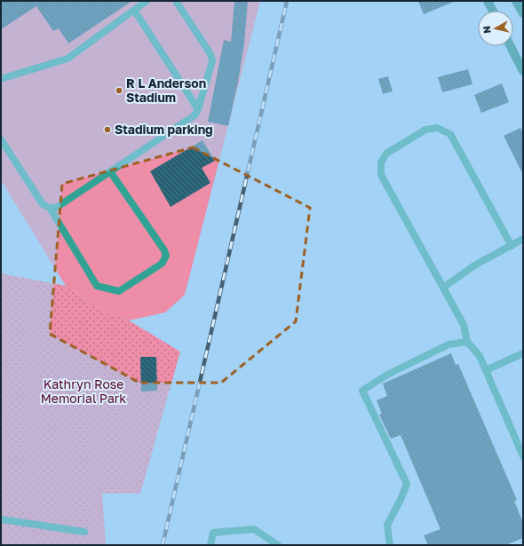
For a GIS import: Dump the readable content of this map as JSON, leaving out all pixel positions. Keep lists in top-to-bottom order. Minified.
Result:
{"parks":["Kathryn Rose Memorial Park"],"places":["R L Anderson Stadium","Stadium parking"],"north":"left"}
